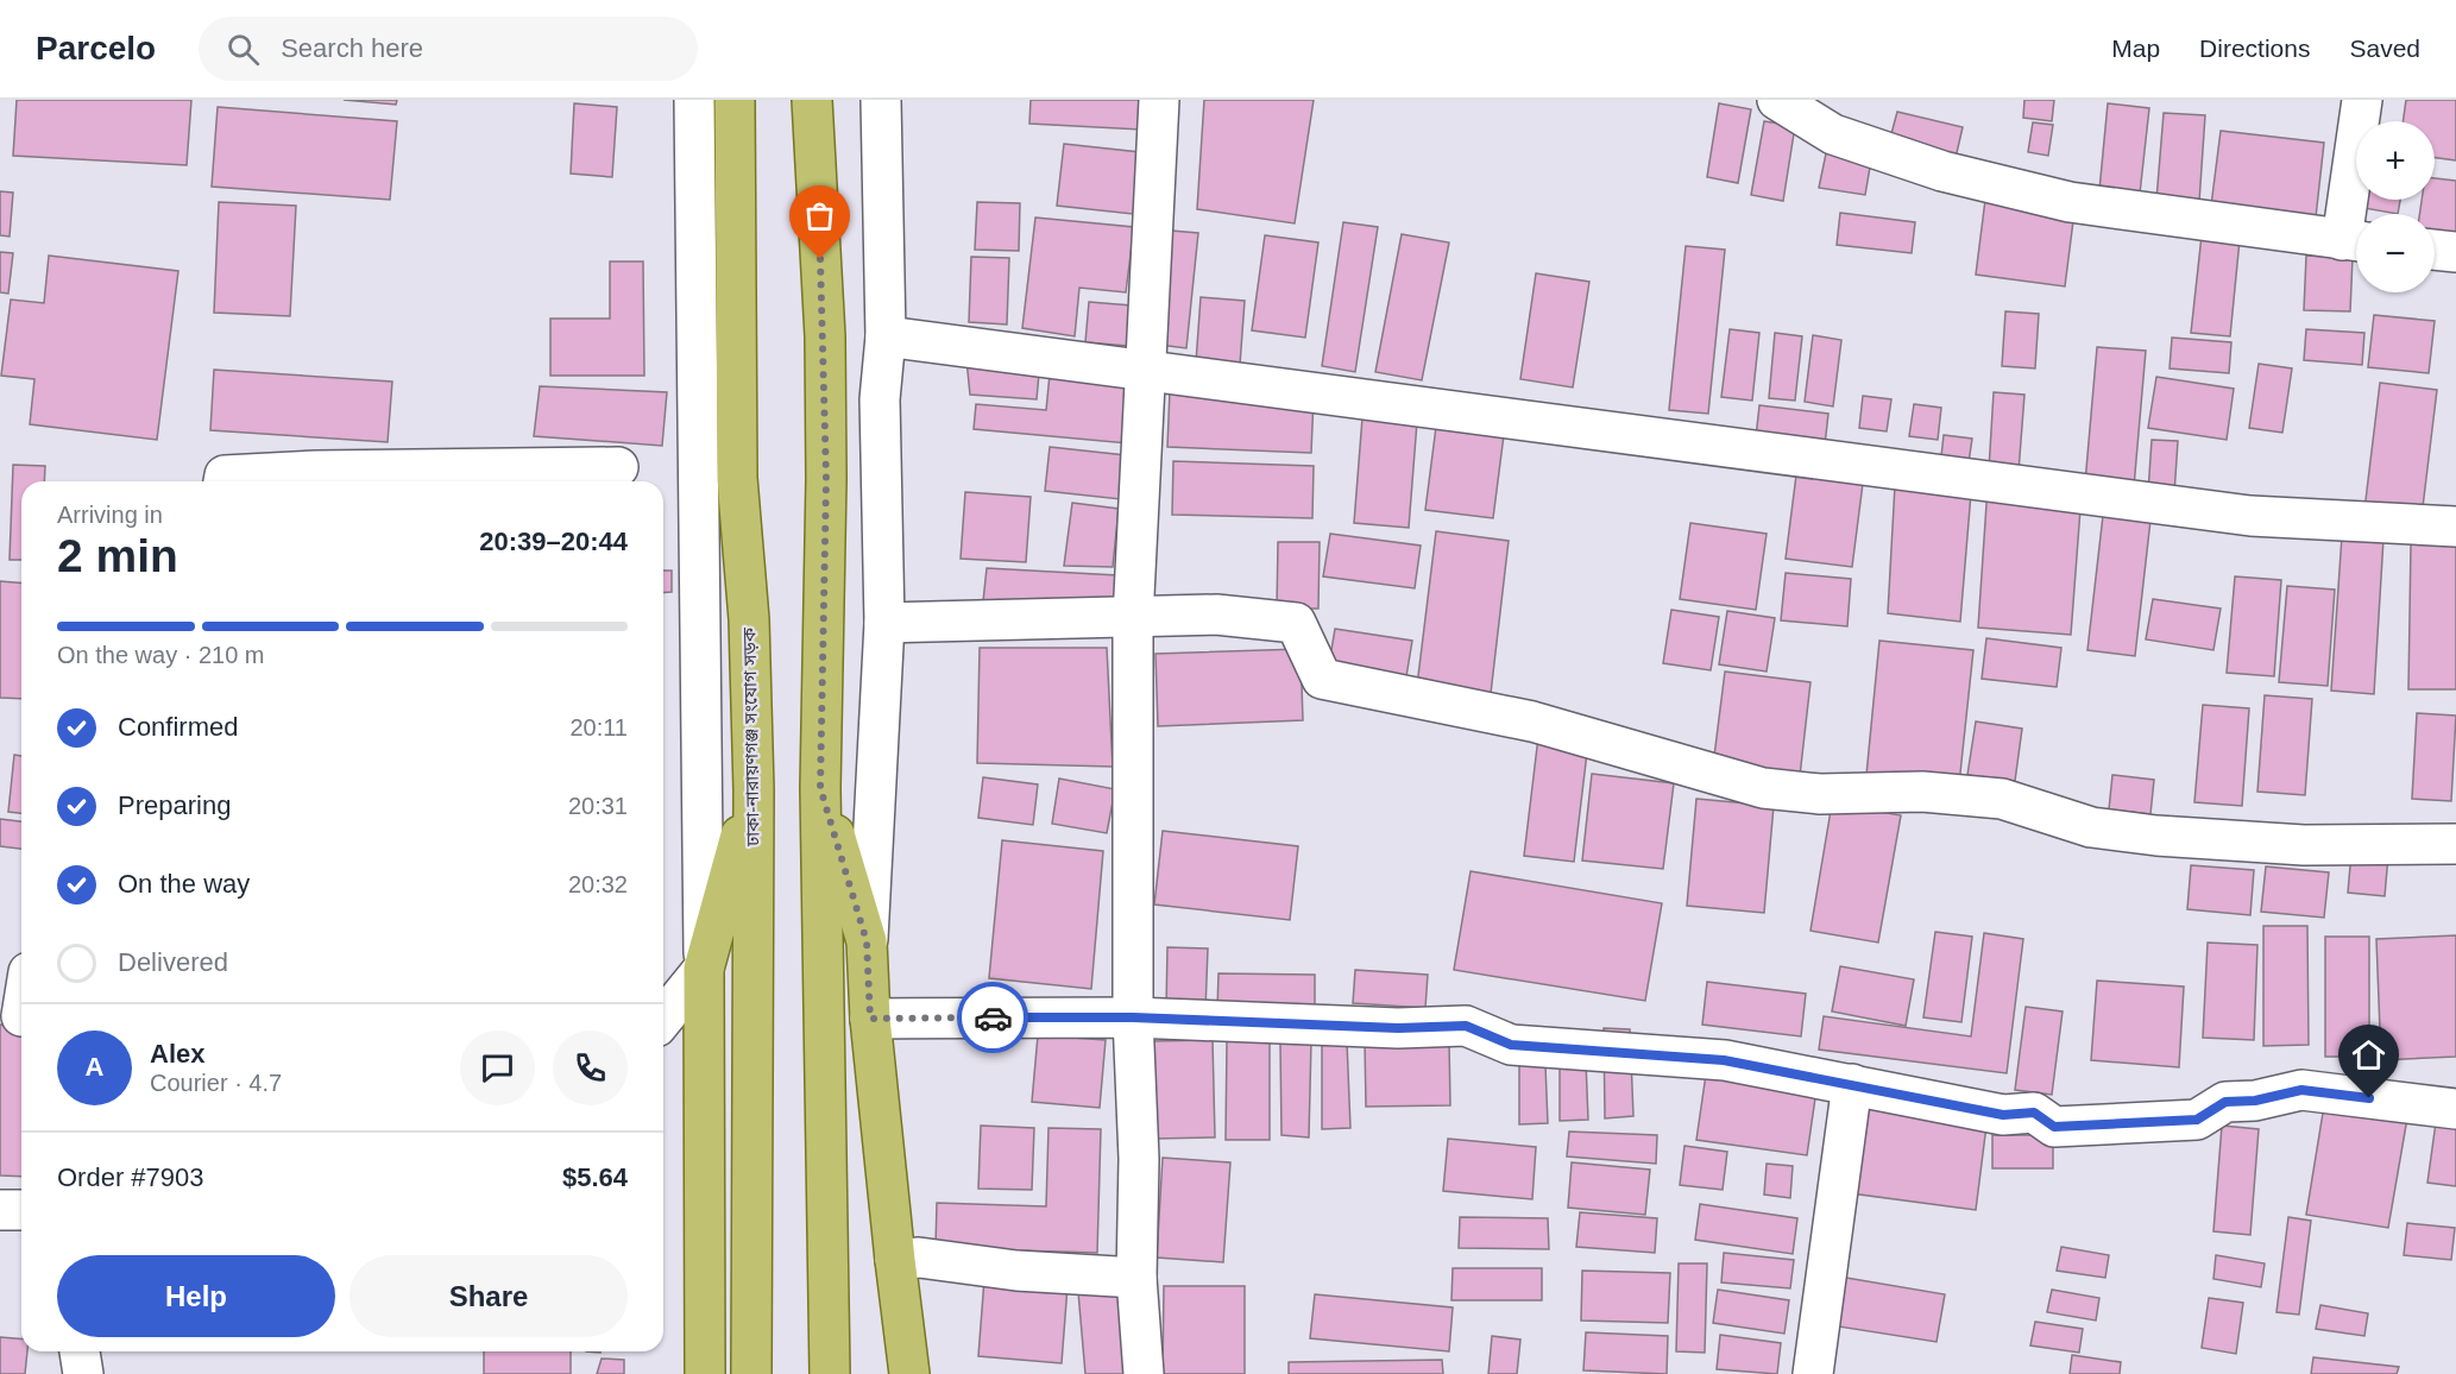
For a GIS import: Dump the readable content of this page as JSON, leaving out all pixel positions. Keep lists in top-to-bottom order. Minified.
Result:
{"streets":{"main road":["ঢাকা-নারায়ণগঞ্জ সংযোগ সড়ক"]},"page":{"header":"Parcelo","search":"Search here","nav":["Map","Directions","Saved"],"map_buttons":["+","−"],"heading":["2 min","Arriving in","20:39–20:44"],"panel":["Alex","Courier · 4.7","Order #7903","$5.64"],"bar":"On the way · 210 m","list":[["Confirmed","20:11"],["Preparing","20:31"],["On the way","20:32"],"Delivered"],"round":"A","buttons":["Help","Share"]}}
